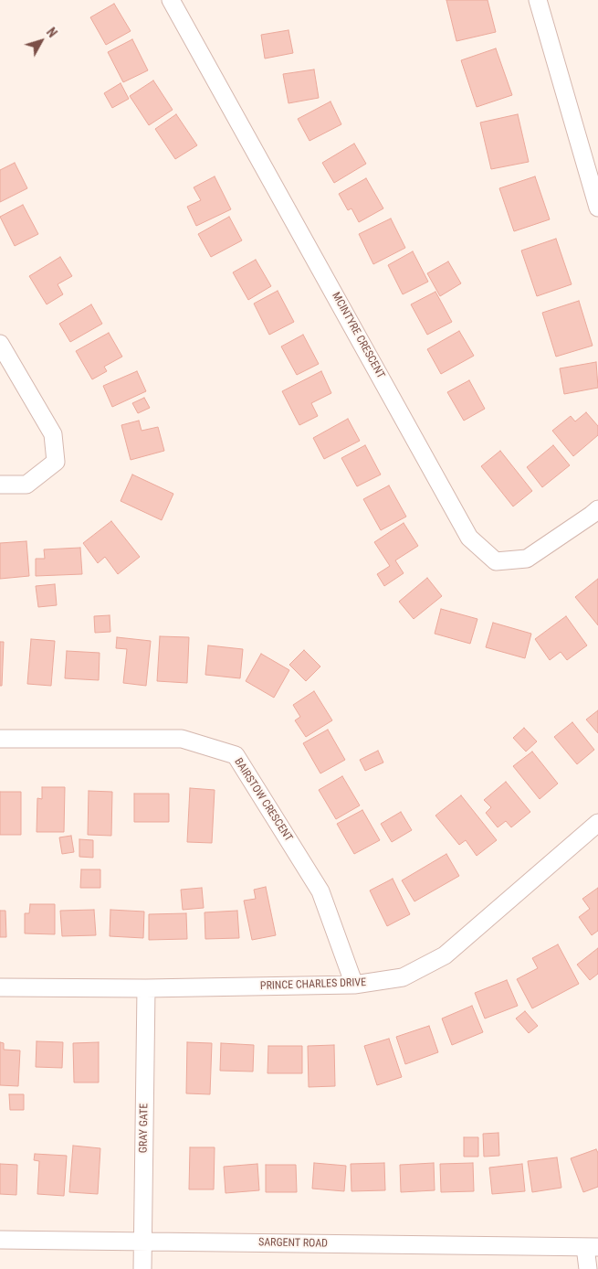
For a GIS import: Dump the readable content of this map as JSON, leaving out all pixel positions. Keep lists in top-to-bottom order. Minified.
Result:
{"streets":{"street":["MCINTYRE CRESCENT","BAIRSTOW CRESCENT","PRINCE CHARLES DRIVE","GRAY GATE","SARGENT ROAD"]},"crossings":[["BAIRSTOW CRESCENT","PRINCE CHARLES DRIVE"],["PRINCE CHARLES DRIVE","GRAY GATE"],["GRAY GATE","SARGENT ROAD"]],"north":"top right"}
